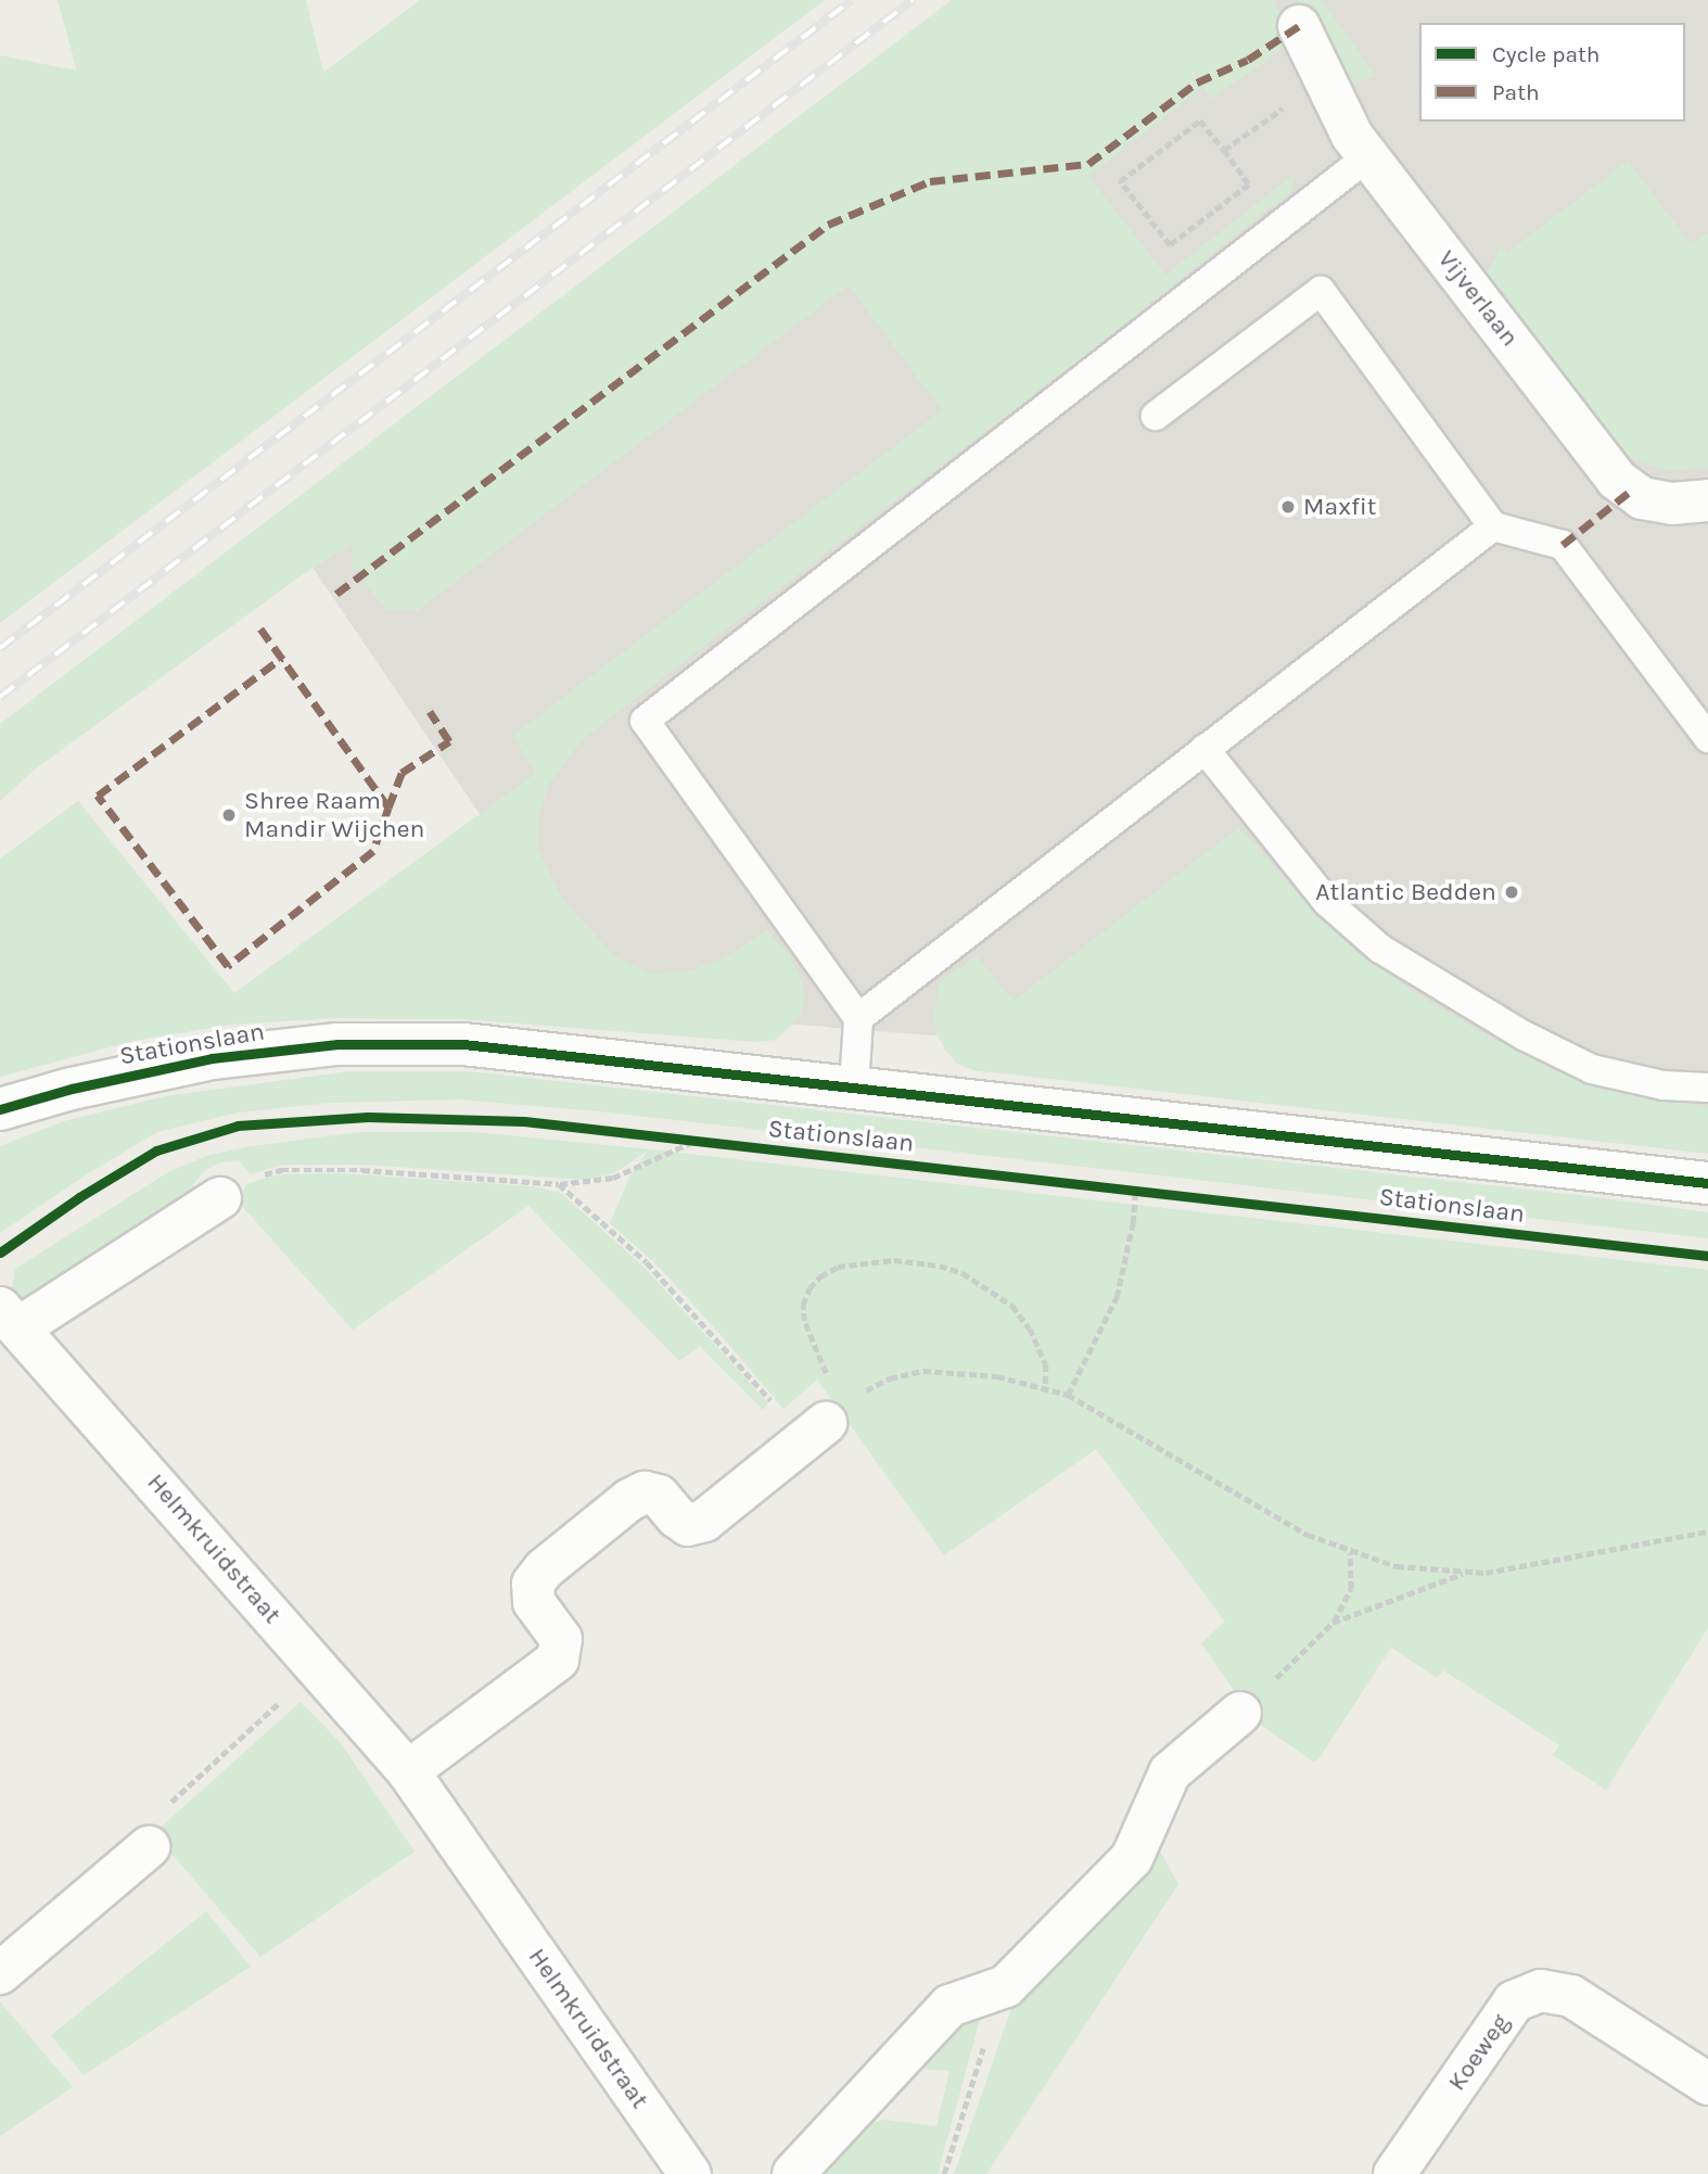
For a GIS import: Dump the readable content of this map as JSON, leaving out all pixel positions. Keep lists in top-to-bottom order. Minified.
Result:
{"streets":{"street":["Vijverlaan","Stationslaan","Helmkruidstraat","Koeweg"]},"places":["Maxfit","Shree Raam Mandir Wijchen","Atlantic Bedden"],"legend":["Cycle path","Path"]}
